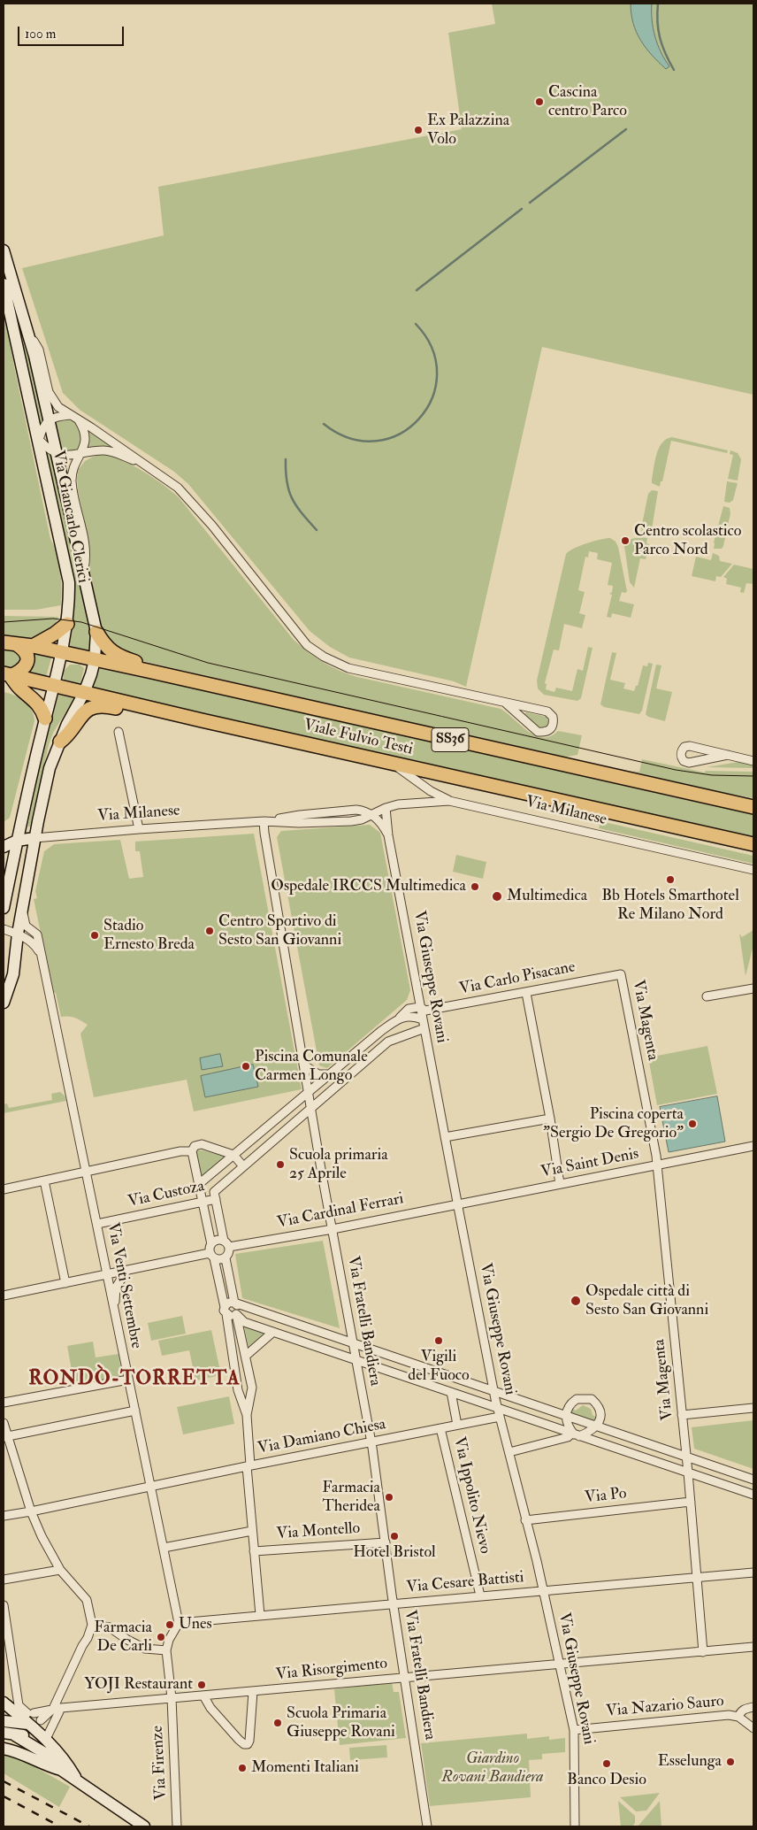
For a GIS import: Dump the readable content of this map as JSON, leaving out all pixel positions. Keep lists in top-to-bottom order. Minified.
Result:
{"streets":{"main road":["Via Giancarlo Clerici","Viale Fulvio Testi","SS36","Via Milanese"],"street":["Via Giuseppe Rovani","Via Carlo Pisacane","Via Magenta","Via Saint Denis","Via Custoza","Via Cardinal Ferrari","Via Venti Settembre","Via Fratelli Bandiera","Via Damiano Chiesa","Via Ippolito Nievo","Via Po","Via Montello","Via Cesare Battisti","Via Risorgimento","Via Nazario Sauro","Via Firenze"]},"crossings":[["Via Giancarlo Clerici","Viale Fulvio Testi"],["Via Milanese","Via Giuseppe Rovani"],["Via Milanese","Via Fratelli Bandiera"],["Via Giuseppe Rovani","Via Carlo Pisacane"],["Via Giuseppe Rovani","Via Saint Denis"],["Via Giuseppe Rovani","Via Cardinal Ferrari"],["Via Giuseppe Rovani","Via Damiano Chiesa"],["Via Giuseppe Rovani","Via Po"],["Via Giuseppe Rovani","Via Cesare Battisti"],["Via Giuseppe Rovani","Via Risorgimento"],["Via Giuseppe Rovani","Via Nazario Sauro"],["Via Carlo Pisacane","Via Magenta"],["Via Magenta","Via Saint Denis"],["Via Magenta","Via Po"],["Via Magenta","Via Cesare Battisti"],["Via Magenta","Via Risorgimento"],["Via Saint Denis","Via Cardinal Ferrari"],["Via Custoza","Via Venti Settembre"],["Via Cardinal Ferrari","Via Fratelli Bandiera"],["Via Venti Settembre","Via Damiano Chiesa"],["Via Venti Settembre","Via Cesare Battisti"],["Via Fratelli Bandiera","Via Damiano Chiesa"],["Via Fratelli Bandiera","Via Montello"],["Via Fratelli Bandiera","Via Cesare Battisti"],["Via Fratelli Bandiera","Via Risorgimento"],["Via Damiano Chiesa","Via Ippolito Nievo"],["Via Ippolito Nievo","Via Cesare Battisti"],["Via Risorgimento","Via Firenze"]],"districts":["RONDÒ-TORRETTA"],"parks":["Giardino Rovani Bandiera"],"places":["Cascina centro Parco","Ex Palazzina Volo","Centro scolastico Parco Nord","Bb Hotels Smarthotel Re Milano Nord","Ospedale IRCCS Multimedica","Multimedica","Centro Sportivo di Sesto San Giovanni","Stadio Ernesto Breda","Piscina Comunale Carmen Longo","Piscina coperta \"Sergio De Gregorio\"","Scuola primaria 25 Aprile","Ospedale città di Sesto San Giovanni","Vigili del Fuoco","Farmacia Theridea","Hotel Bristol","Unes","Farmacia De Carli","YOJI Restaurant","Scuola Primaria Giuseppe Rovani","Esselunga","Banco Desio","Momenti Italiani"],"scale_bar":"100 m"}
